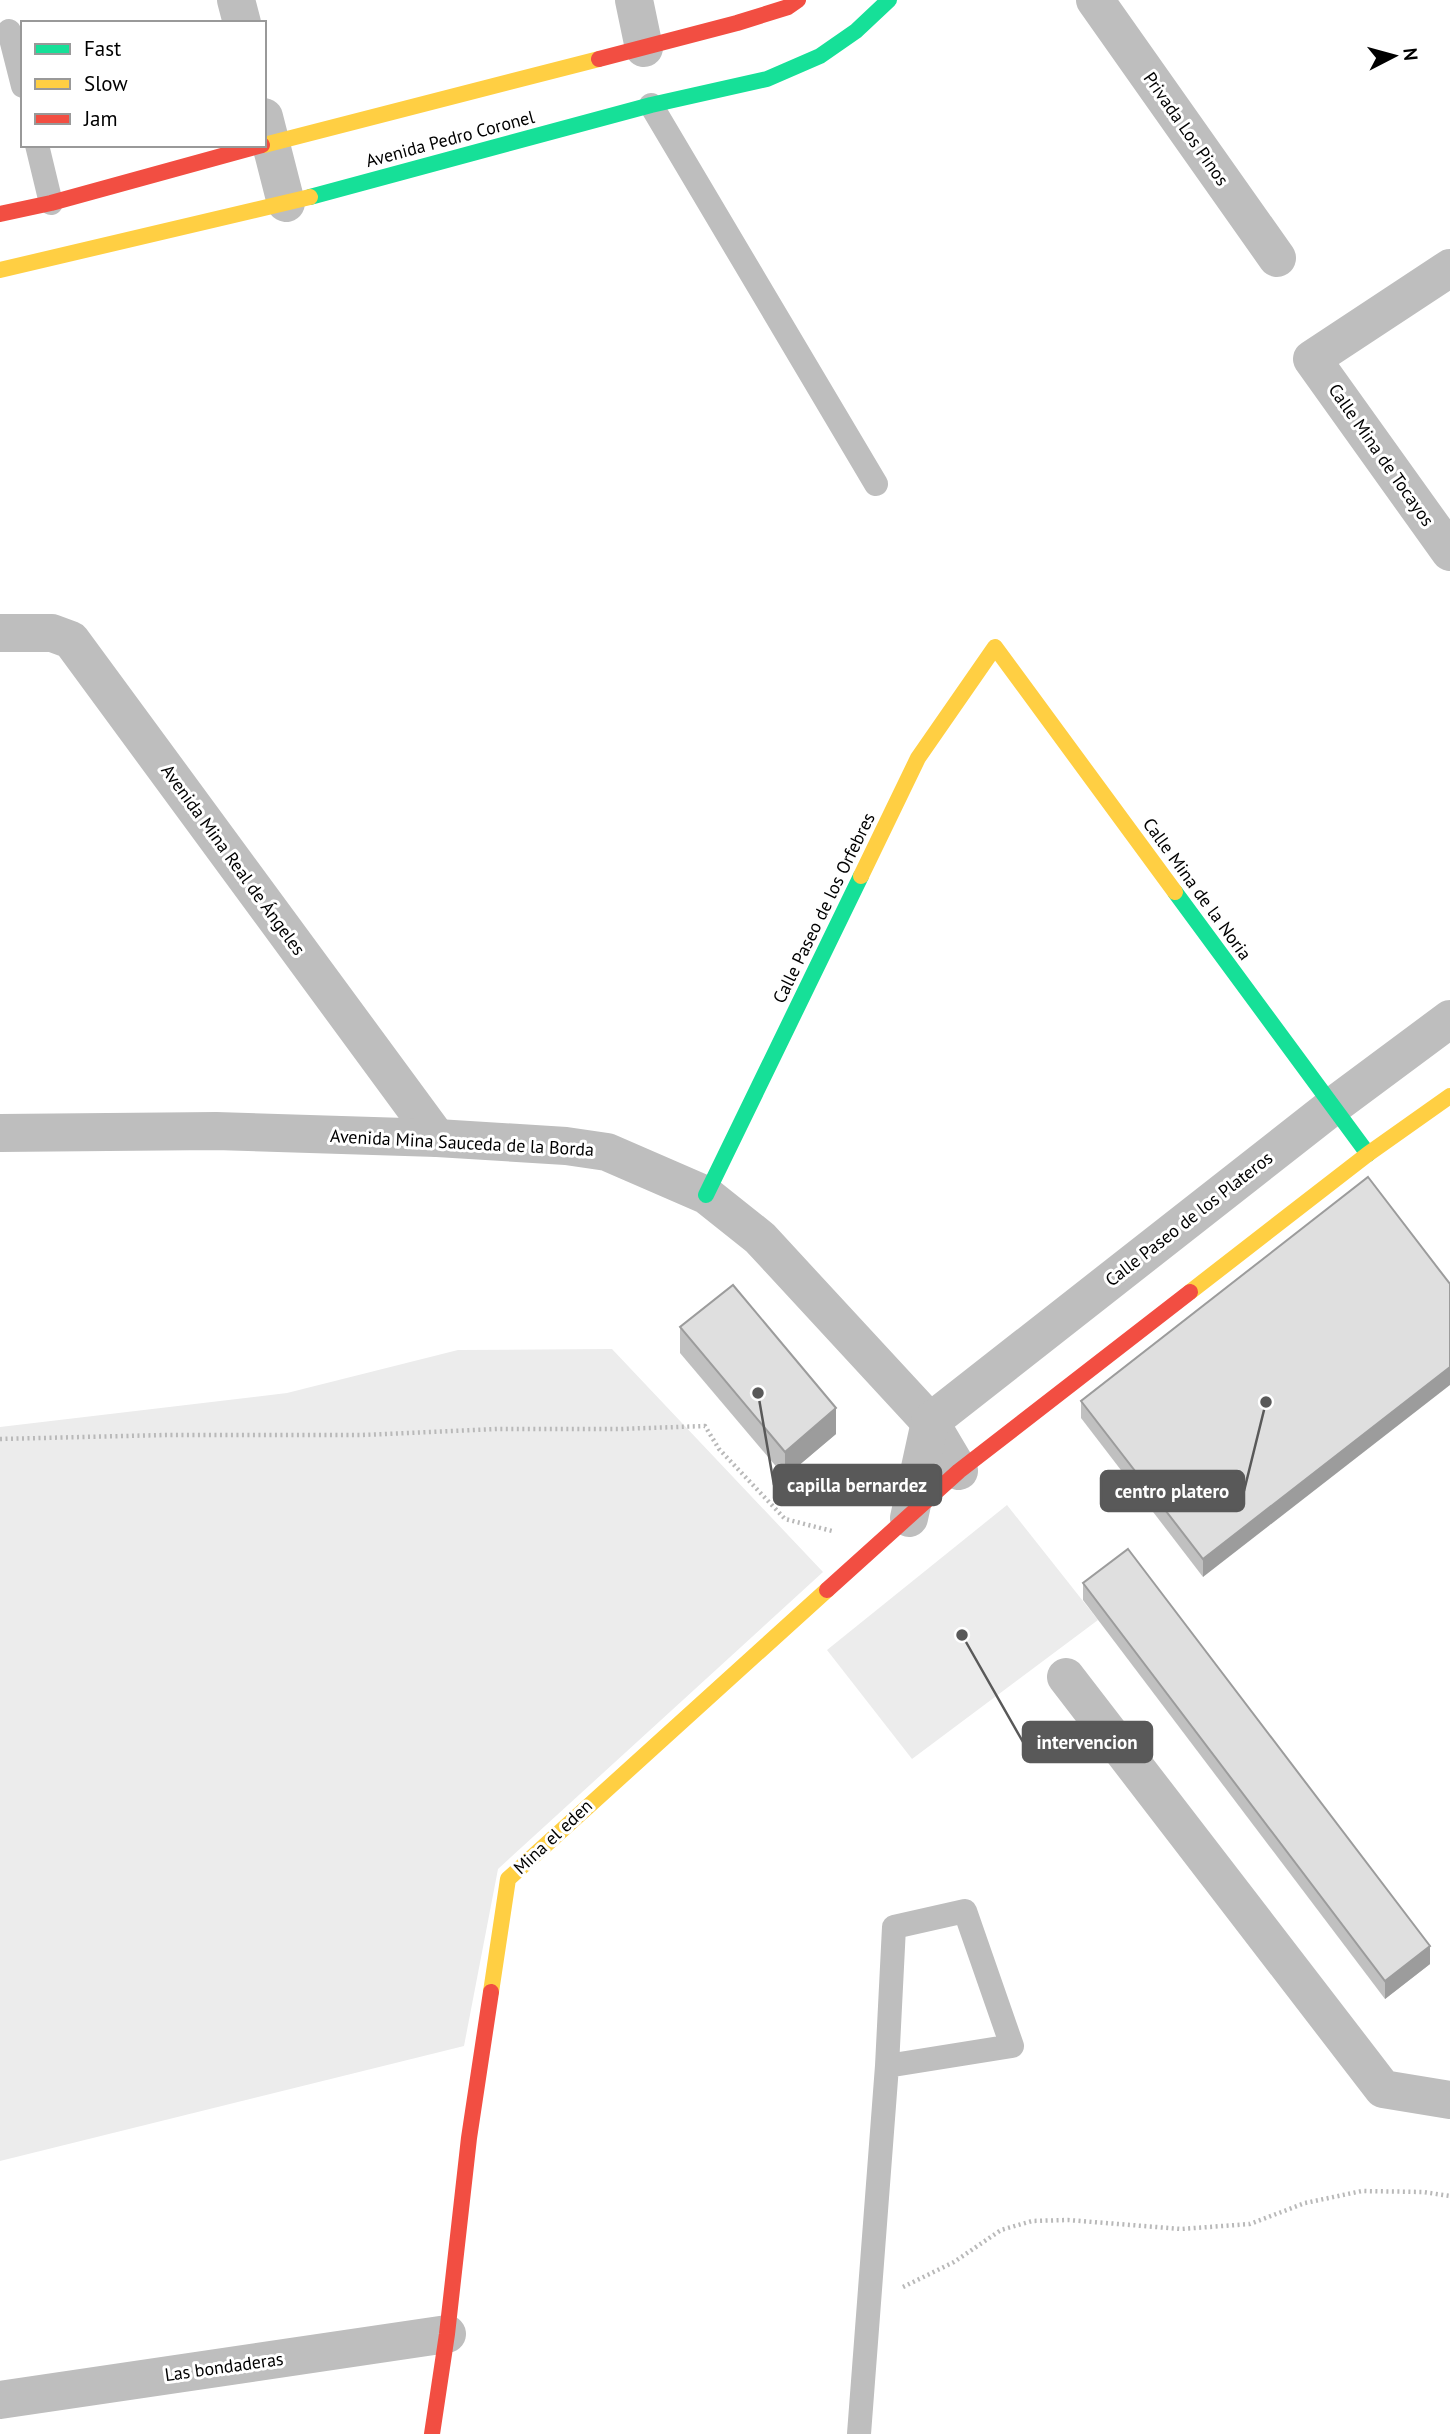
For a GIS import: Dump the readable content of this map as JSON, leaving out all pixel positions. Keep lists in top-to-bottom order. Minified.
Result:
{"streets":{"street":["Privada Los Pinos","Avenida Pedro Coronel","Calle Mina de Tocayos","Avenida Mina Real de Ángeles","Calle Mina de la Noria","Calle Paseo de los Orfebres","Avenida Mina Sauceda de la Borda","Calle Paseo de los Plateros","Mina el eden","Las bondaderas"]},"crossings":[["Avenida Mina Real de Ángeles","Avenida Mina Sauceda de la Borda"],["Calle Mina de la Noria","Calle Paseo de los Orfebres"],["Calle Mina de la Noria","Calle Paseo de los Plateros"],["Calle Paseo de los Orfebres","Avenida Mina Sauceda de la Borda"],["Avenida Mina Sauceda de la Borda","Calle Paseo de los Plateros"],["Avenida Mina Sauceda de la Borda","Mina el eden"],["Mina el eden","Las bondaderas"]],"places":["capilla bernardez","centro platero","intervencion"],"legend":["Fast","Slow","Jam"],"north":"right"}
